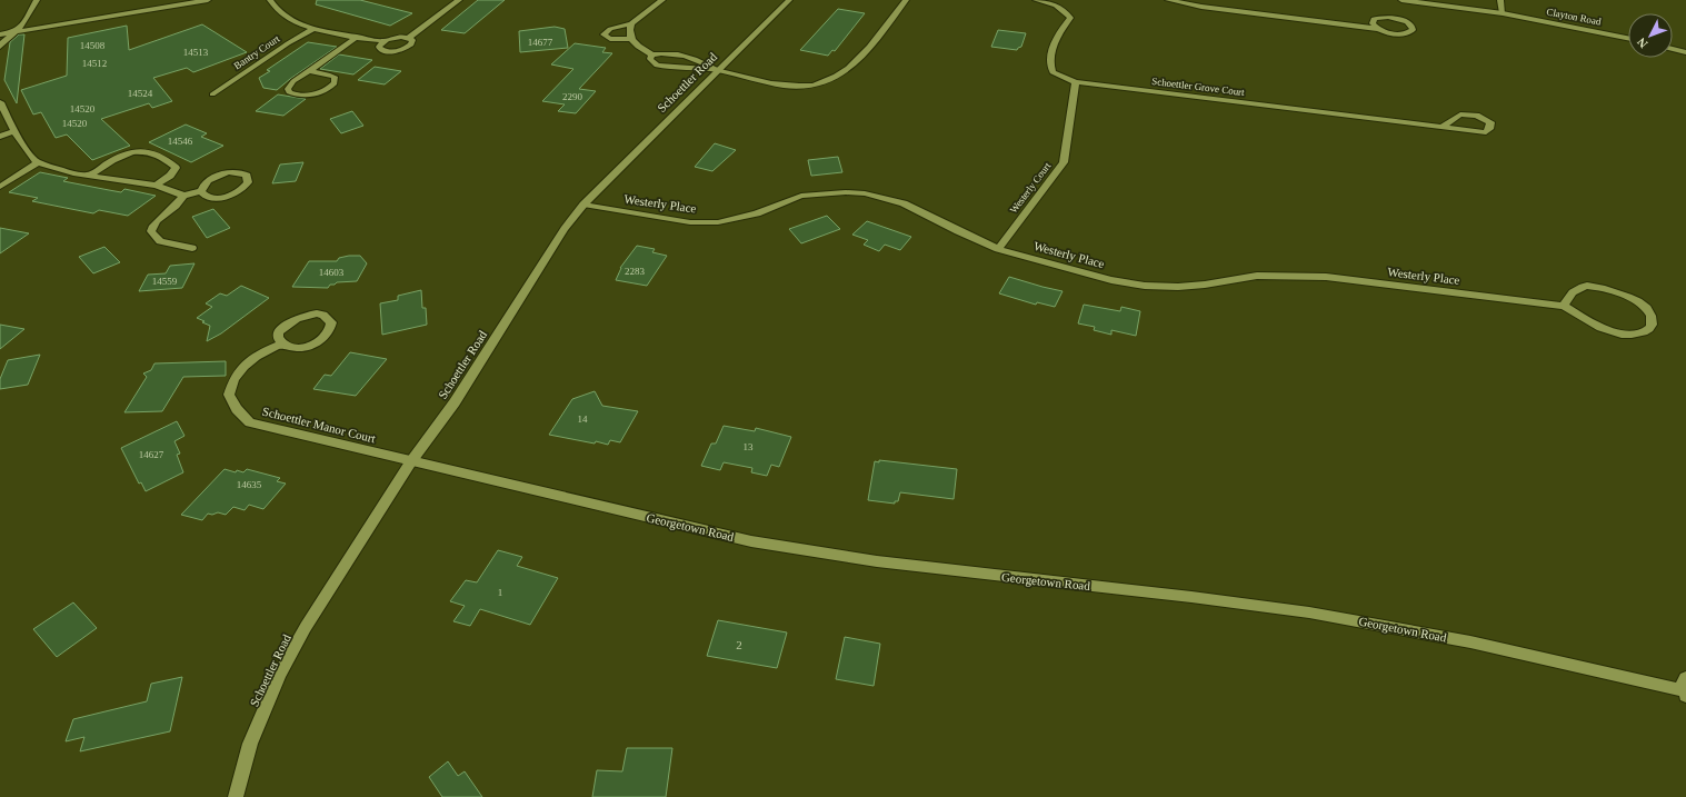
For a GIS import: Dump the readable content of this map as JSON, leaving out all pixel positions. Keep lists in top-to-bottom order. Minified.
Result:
{"streets":{"street":["Clayton Road","Bantry Court","Schoettler Road","Schoettler Grove Court","Westerly Court","Westerly Place","Schoettler Manor Court","Georgetown Road"]},"crossings":[["Schoettler Road","Westerly Place"],["Schoettler Road","Schoettler Manor Court"],["Schoettler Road","Georgetown Road"],["Schoettler Grove Court","Westerly Court"],["Westerly Court","Westerly Place"],["Schoettler Manor Court","Georgetown Road"]],"house_numbers":["14677","14508","14513","14512","14524","2290","14520","14520","14546","2283","14603","14559","14","13","14627","14635","1","2"],"north":"bottom left"}
